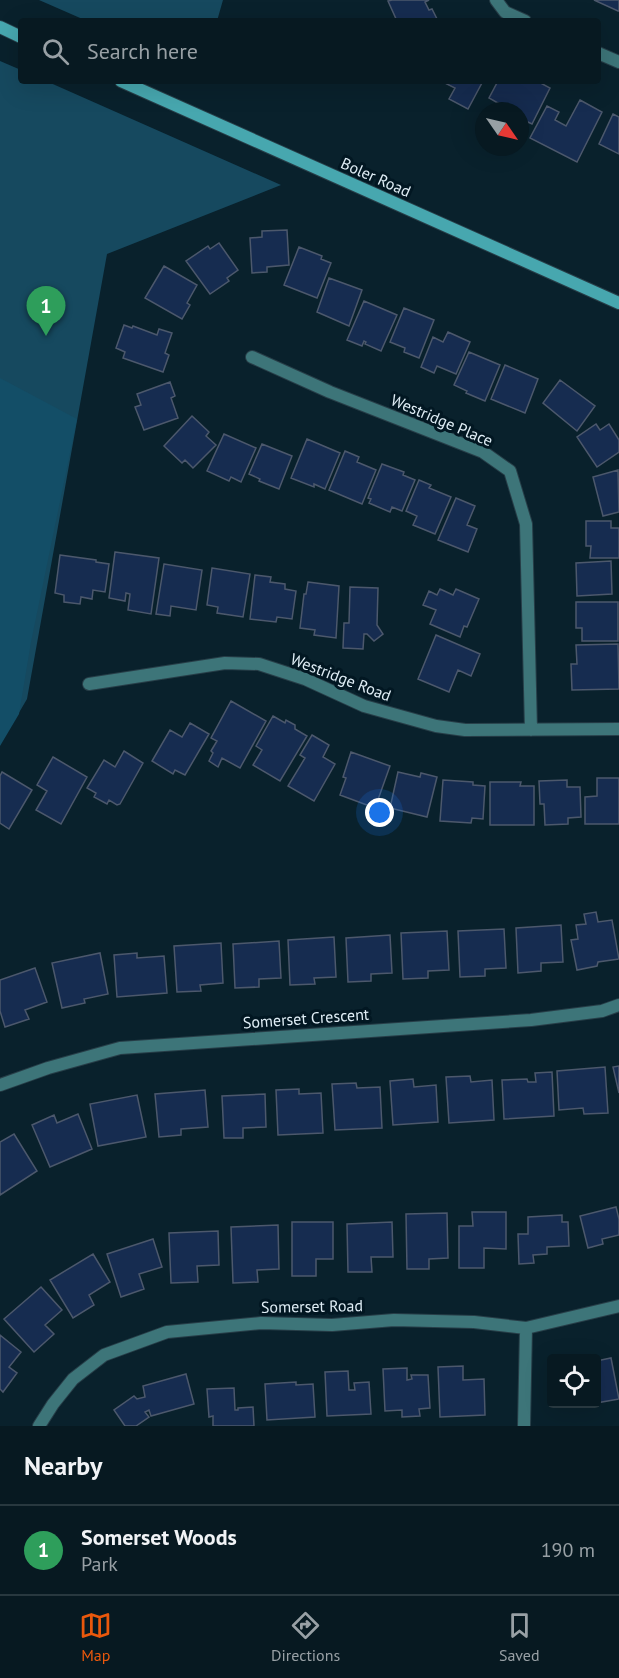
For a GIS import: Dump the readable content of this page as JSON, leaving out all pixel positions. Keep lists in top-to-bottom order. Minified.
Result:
{"streets":{"street":["Boler Road","Westridge Place","Westridge Road","Somerset Crescent","Somerset Road"]},"crossings":[["Westridge Place","Westridge Road"]],"north":"bottom right","page":{"search":"Search here","pins":"1","heading":"Nearby","list":[{"mark":"1","name":"Somerset Woods","note":"Park","value":"190 m"}],"nav":["Map","Directions","Saved"]}}
